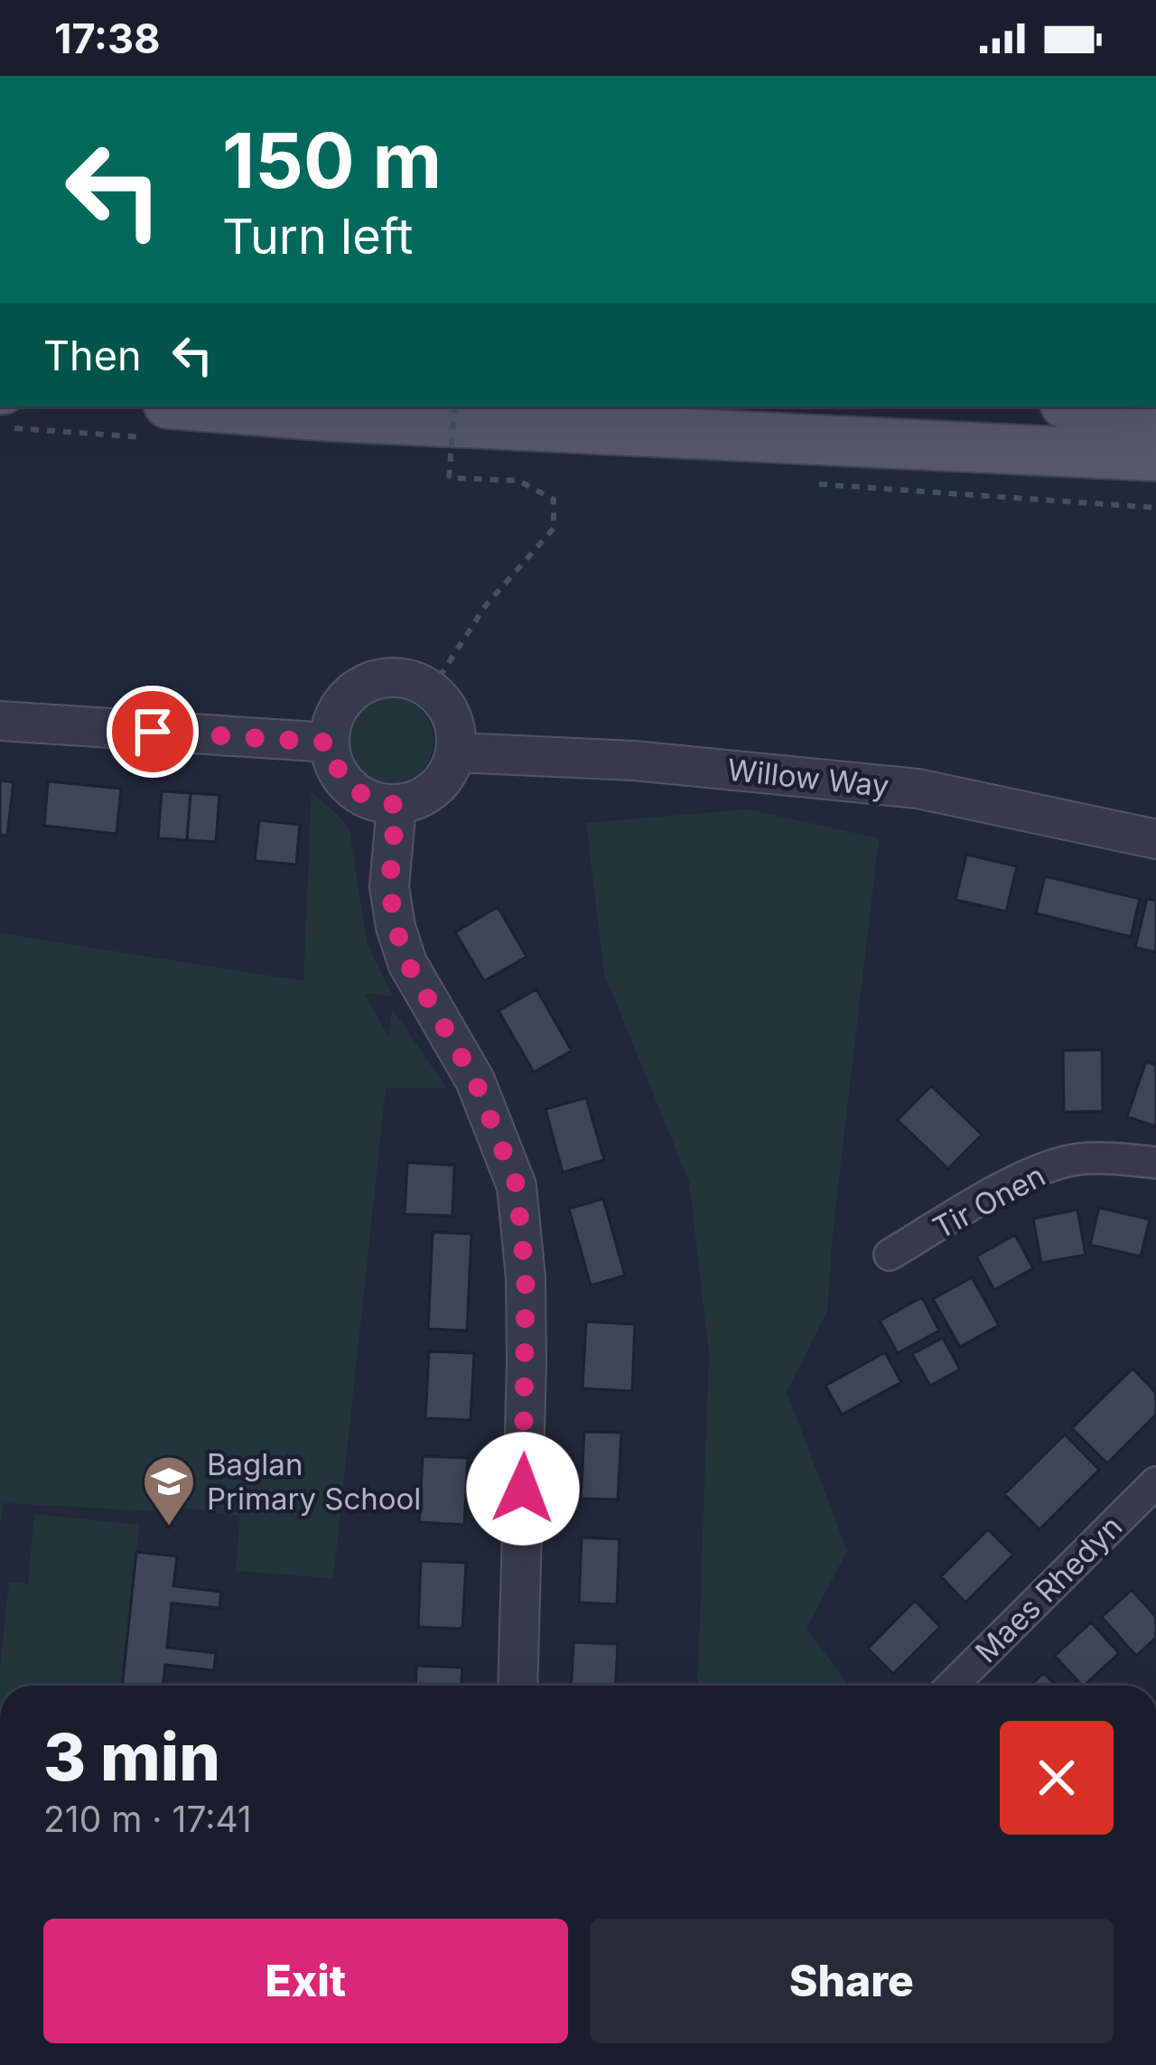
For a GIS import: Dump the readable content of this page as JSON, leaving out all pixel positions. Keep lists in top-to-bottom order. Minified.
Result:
{"streets":{"street":["Willow Way","Tir Onen","Maes Rhedyn"]},"places":{"school or university":["Baglan Primary School"]},"page":{"status":"17:38","turn":["150 m","Turn left"],"then":"Then","heading":["3 min","210 m · 17:41"],"buttons":["Exit","Share"]}}
